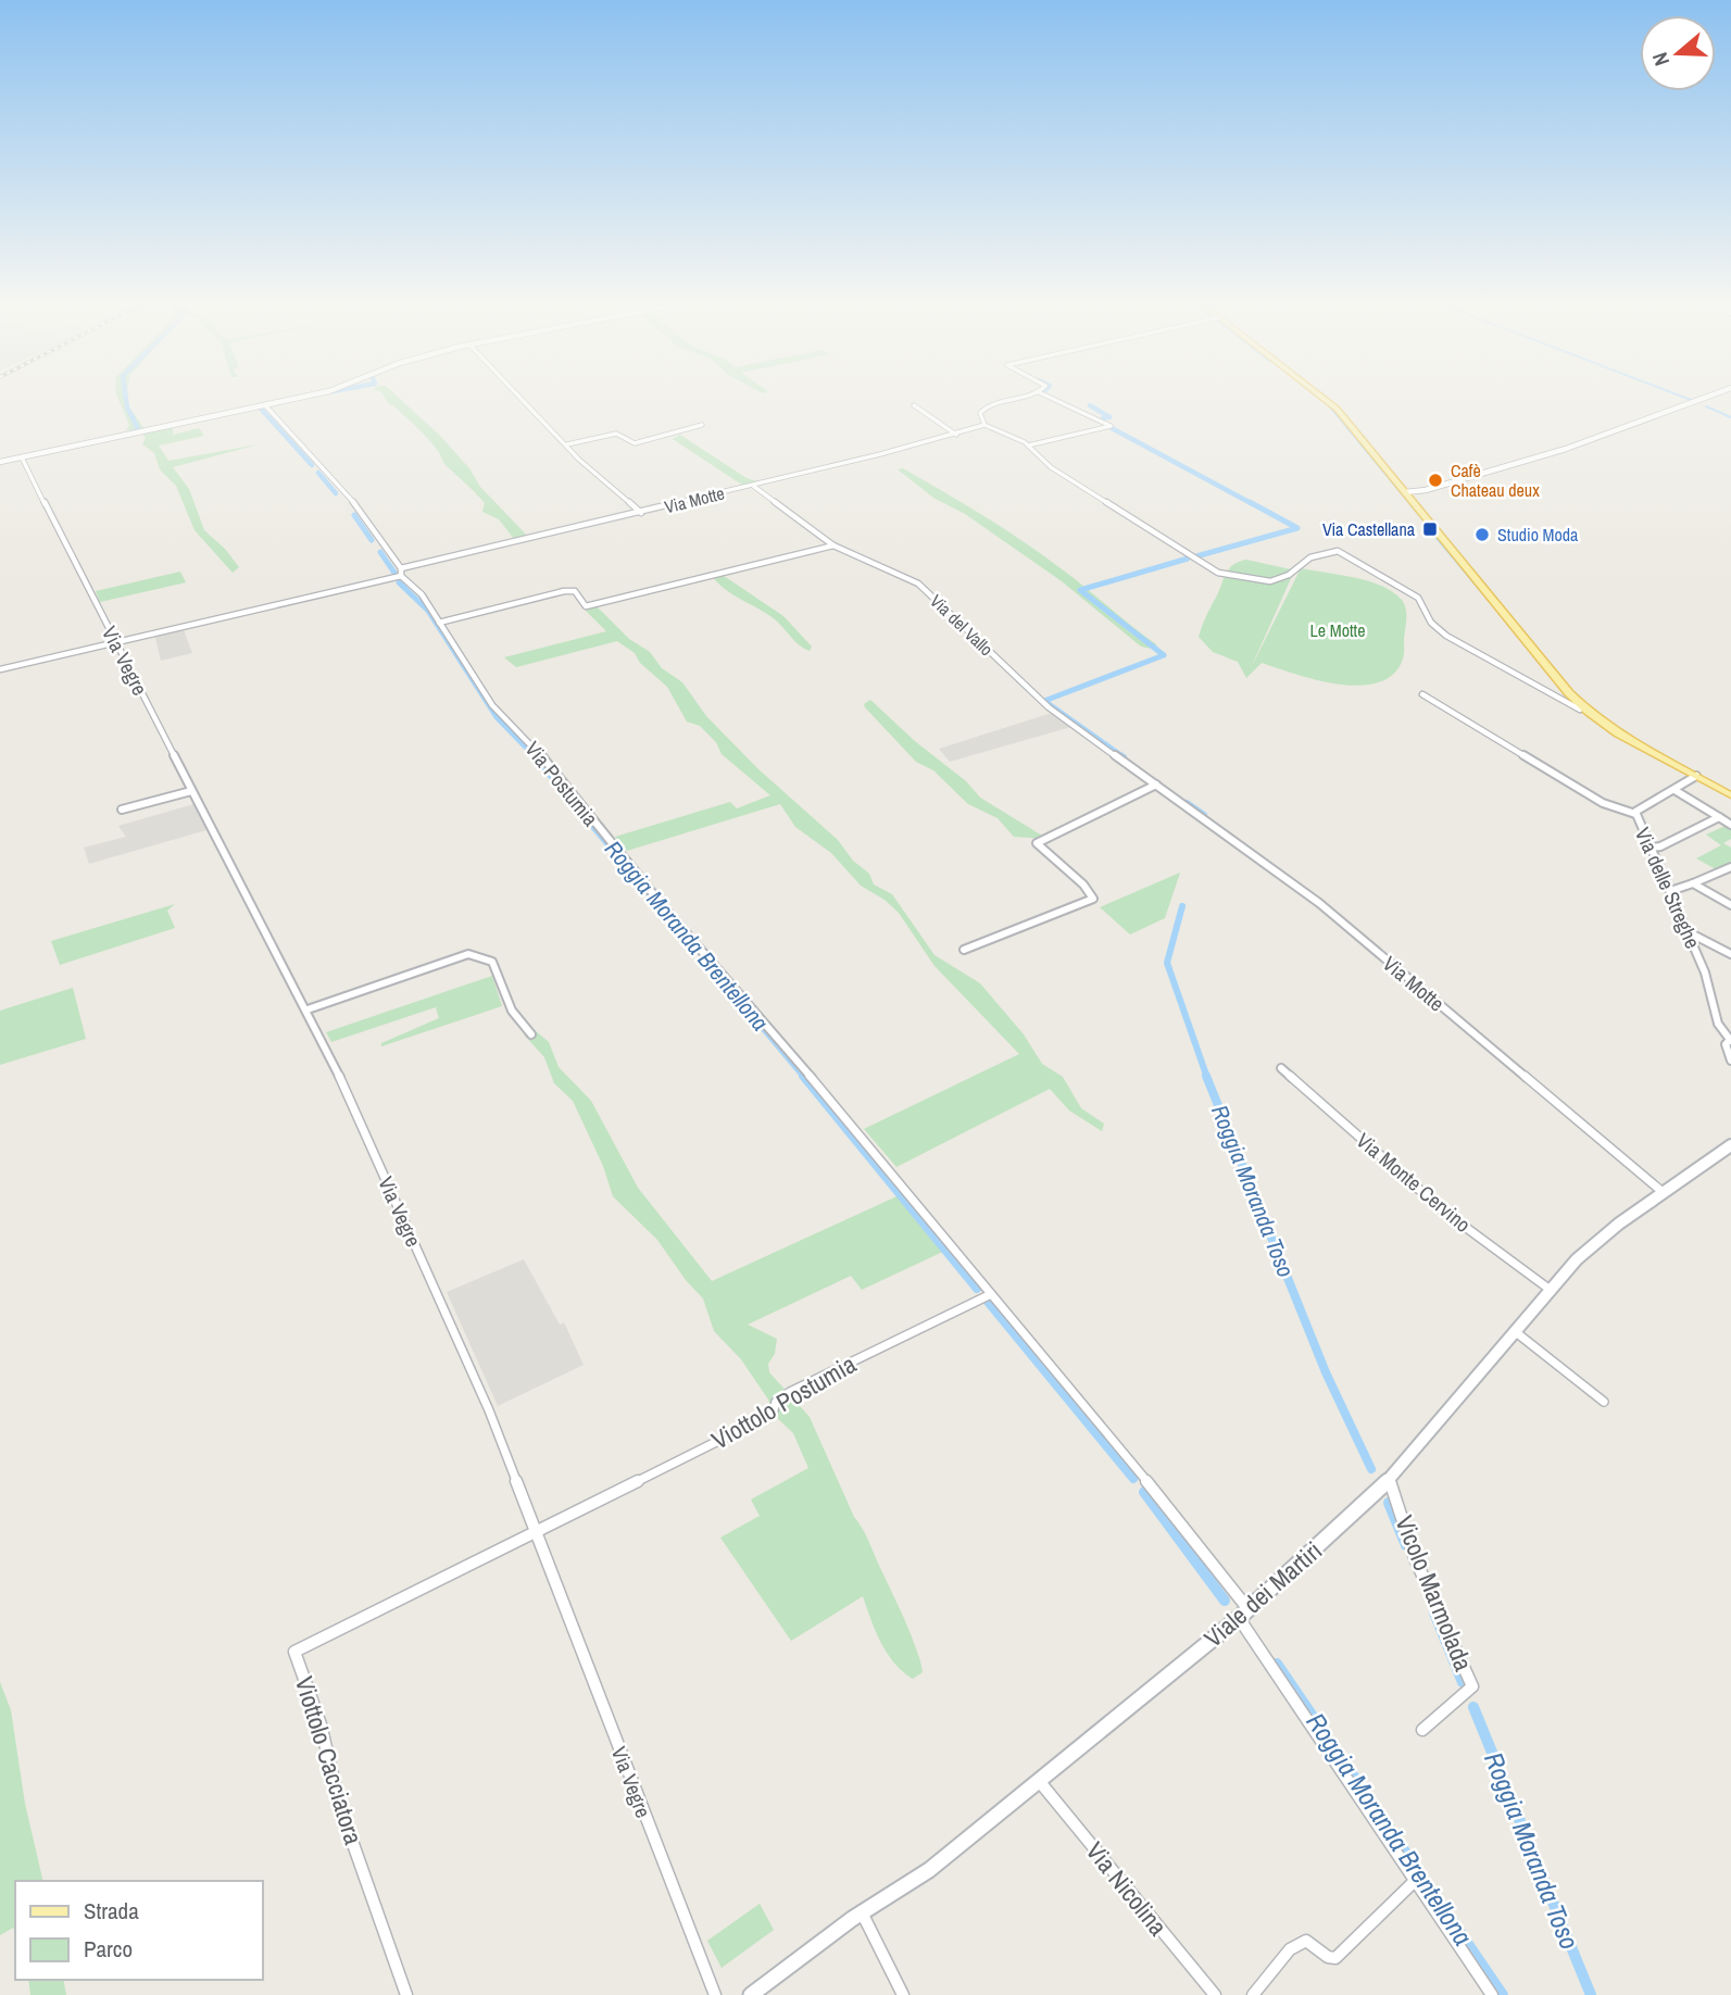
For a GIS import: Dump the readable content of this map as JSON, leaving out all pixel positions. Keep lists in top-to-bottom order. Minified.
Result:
{"streets":{"main road":["Viale dei Martiri"],"street":["Via Motte","Via del Vallo","Via Vegre","Via Postumia","Via delle Streghe","Via Monte Cervino","Viottolo Postumia","Vicolo Marmolada","Viottolo Cacciatora","Via Nicolina"]},"crossings":[["Via Motte","Via del Vallo"],["Via Motte","Via Vegre"],["Via Motte","Via Postumia"],["Via Motte","Viale dei Martiri"],["Via Vegre","Viottolo Postumia"],["Via Vegre","Viottolo Cacciatora"],["Via Postumia","Viottolo Postumia"],["Via Postumia","Viale dei Martiri"],["Via Monte Cervino","Viale dei Martiri"],["Viottolo Postumia","Viottolo Cacciatora"],["Vicolo Marmolada","Viale dei Martiri"],["Viale dei Martiri","Via Nicolina"]],"water":["Roggia Moranda Brentellona","Roggia Moranda Toso"],"parks":["Le Motte"],"places":{"other":["Cafè Chateau deux","Studio Moda"],"transit":["Via Castellana"]},"legend":["Strada","Parco"],"north":"left"}
